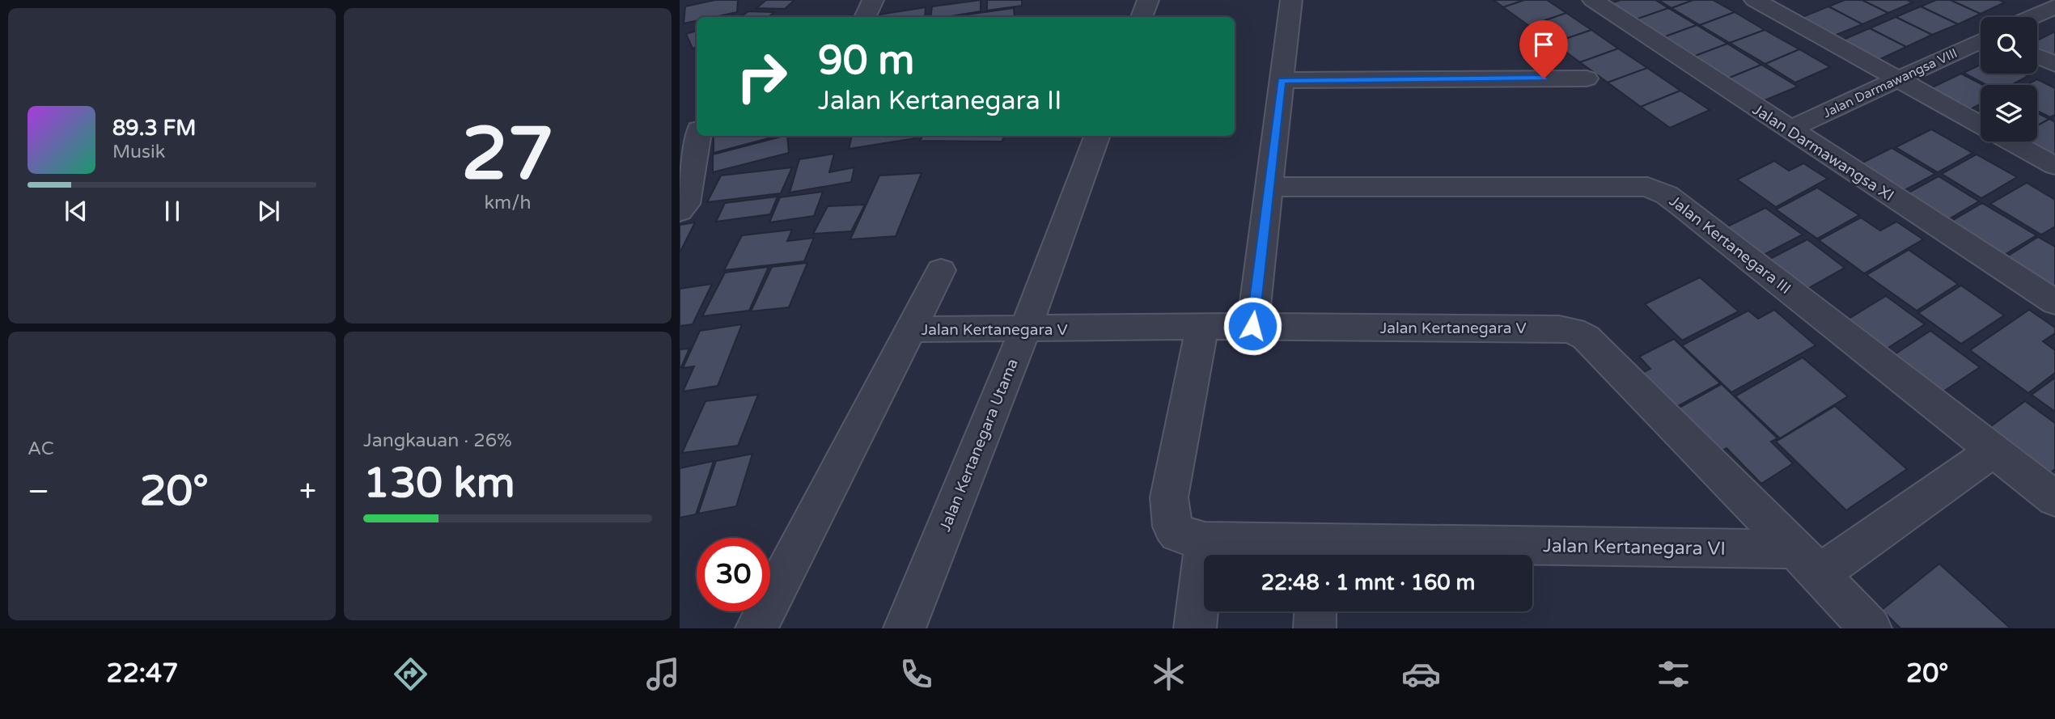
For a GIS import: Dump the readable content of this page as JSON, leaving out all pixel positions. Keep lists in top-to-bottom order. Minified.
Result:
{"streets":{"street":["Jalan Darmawangsa VIII","Jalan Darmawangsa XI","Jalan Kertanegara III","Jalan Kertanegara V","Jalan Kertanegara Utama","Jalan Kertanegara VI"]},"crossings":[["Jalan Darmawangsa VIII","Jalan Darmawangsa XI"],["Jalan Kertanegara V","Jalan Kertanegara Utama"],["Jalan Kertanegara V","Jalan Kertanegara VI"]],"page":{"tile":[["27","km/h"],"AC",["Jangkauan · 26%","130 km"]],"turn":["90 m","Jalan Kertanegara II"],"song":["89.3 FM","Musik"],"heat":["−","20°","+"],"limit":"30","trip":"22:48 · 1 mnt · 160 m","tabs":["22:47","20°"]}}
